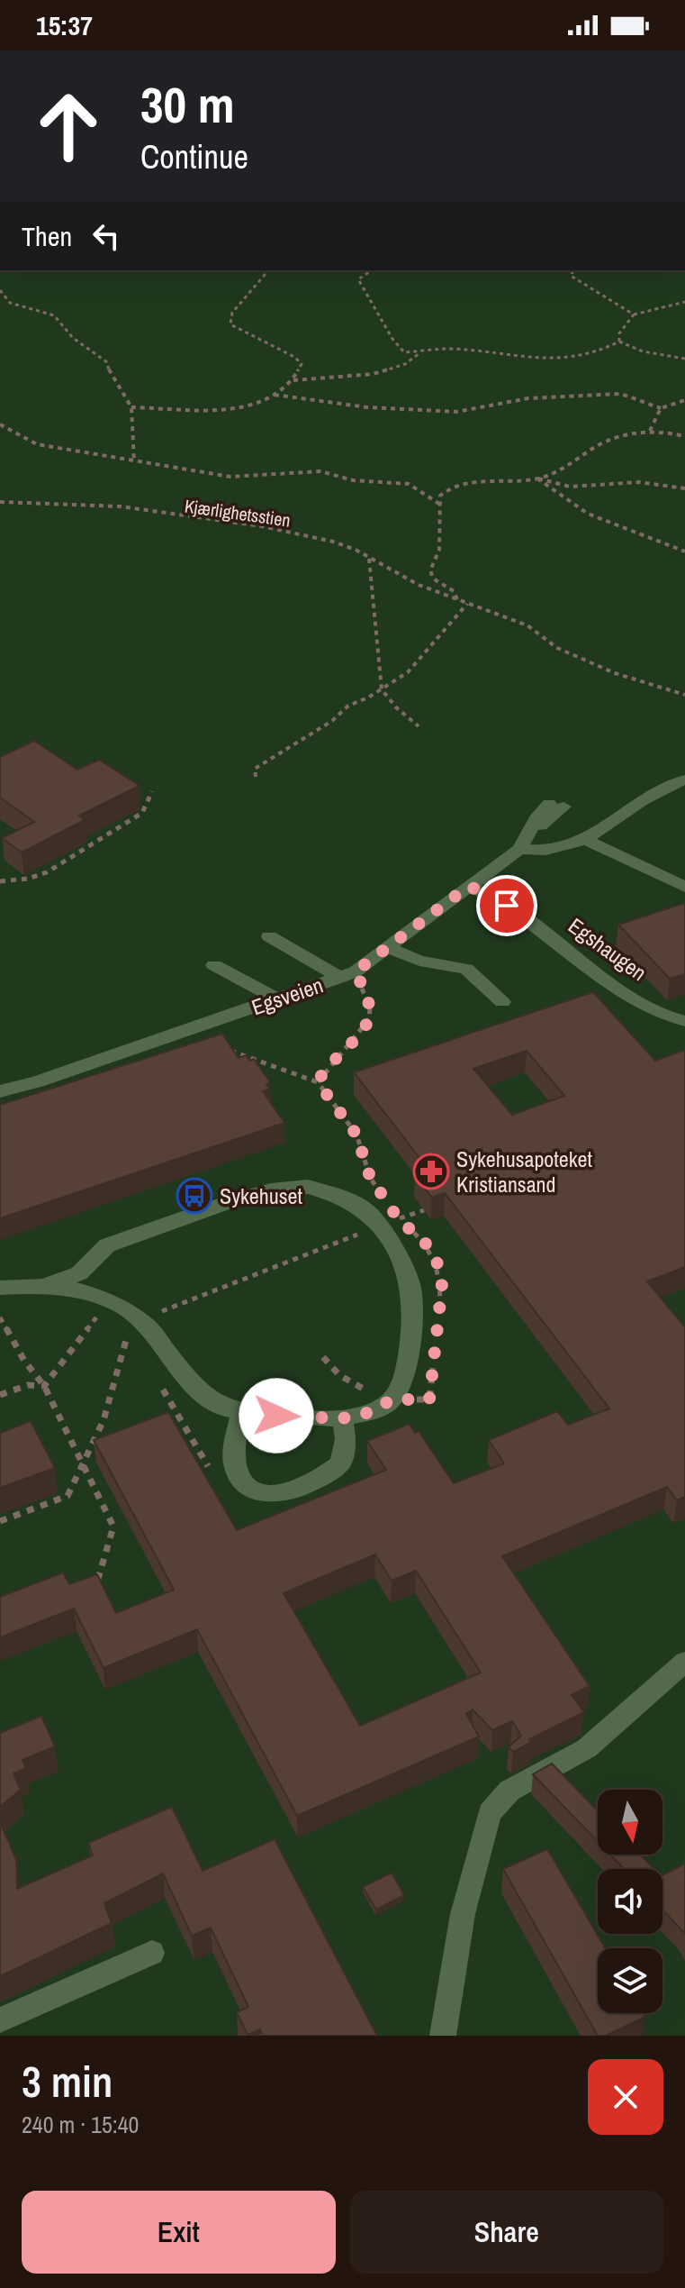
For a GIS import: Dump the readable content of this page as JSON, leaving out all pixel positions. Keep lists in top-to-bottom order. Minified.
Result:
{"streets":{"street":["Egshaugen","Egsveien"],"path":["Kjærlighetsstien"]},"crossings":[["Egshaugen","Egsveien"]],"places":{"pharmacy":["Sykehusapoteket Kristiansand"],"bus stop":["Sykehuset"]},"north":"bottom","page":{"status":"15:37","turn":["30 m","Continue"],"then":"Then","heading":["3 min","240 m · 15:40"],"buttons":["Exit","Share"]}}
